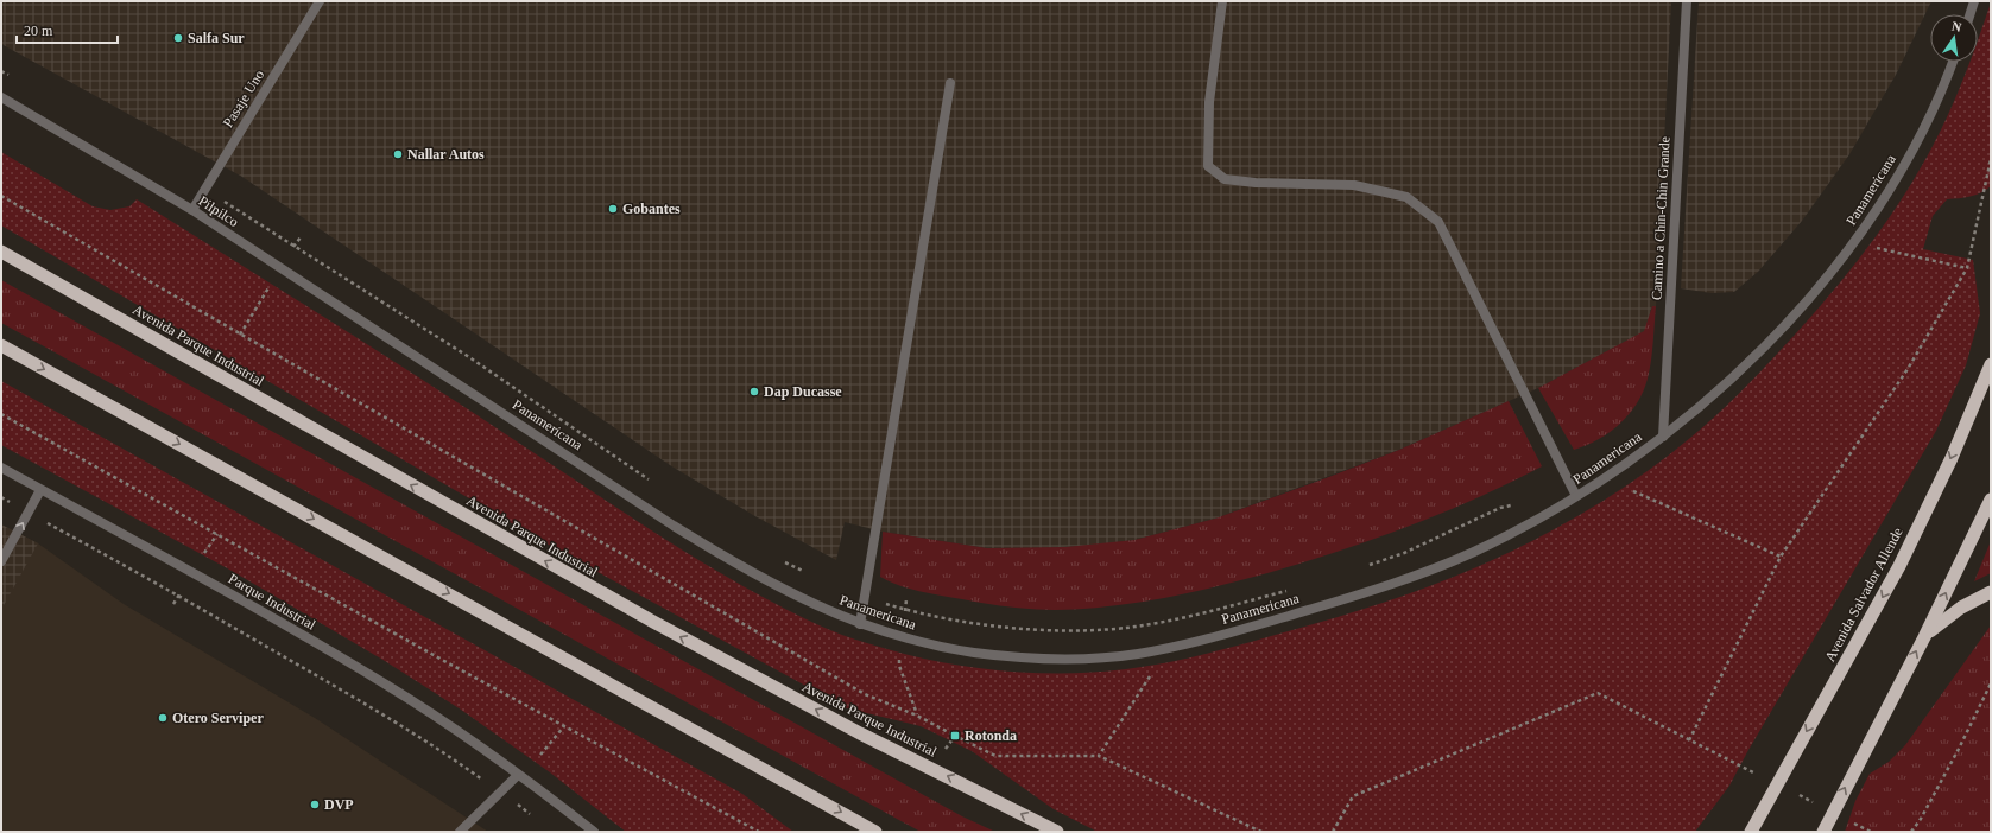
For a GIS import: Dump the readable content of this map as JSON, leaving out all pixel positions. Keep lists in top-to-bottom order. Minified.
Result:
{"streets":{"highway":["Avenida Parque Industrial","Avenida Salvador Allende"],"street":["Pasaje Uno","Panamericana","Pilpilco","Camino a Chin-Chin Grande","Parque Industrial"]},"crossings":[["Pasaje Uno","Pilpilco"],["Panamericana","Pilpilco"],["Panamericana","Camino a Chin-Chin Grande"]],"places":{"other":["Salfa Sur","Nallar Autos","Gobantes","Dap Ducasse","Otero Serviper","DVP"],"transit":["Rotonda"]},"scale_bar":"20 m","north":"top"}
